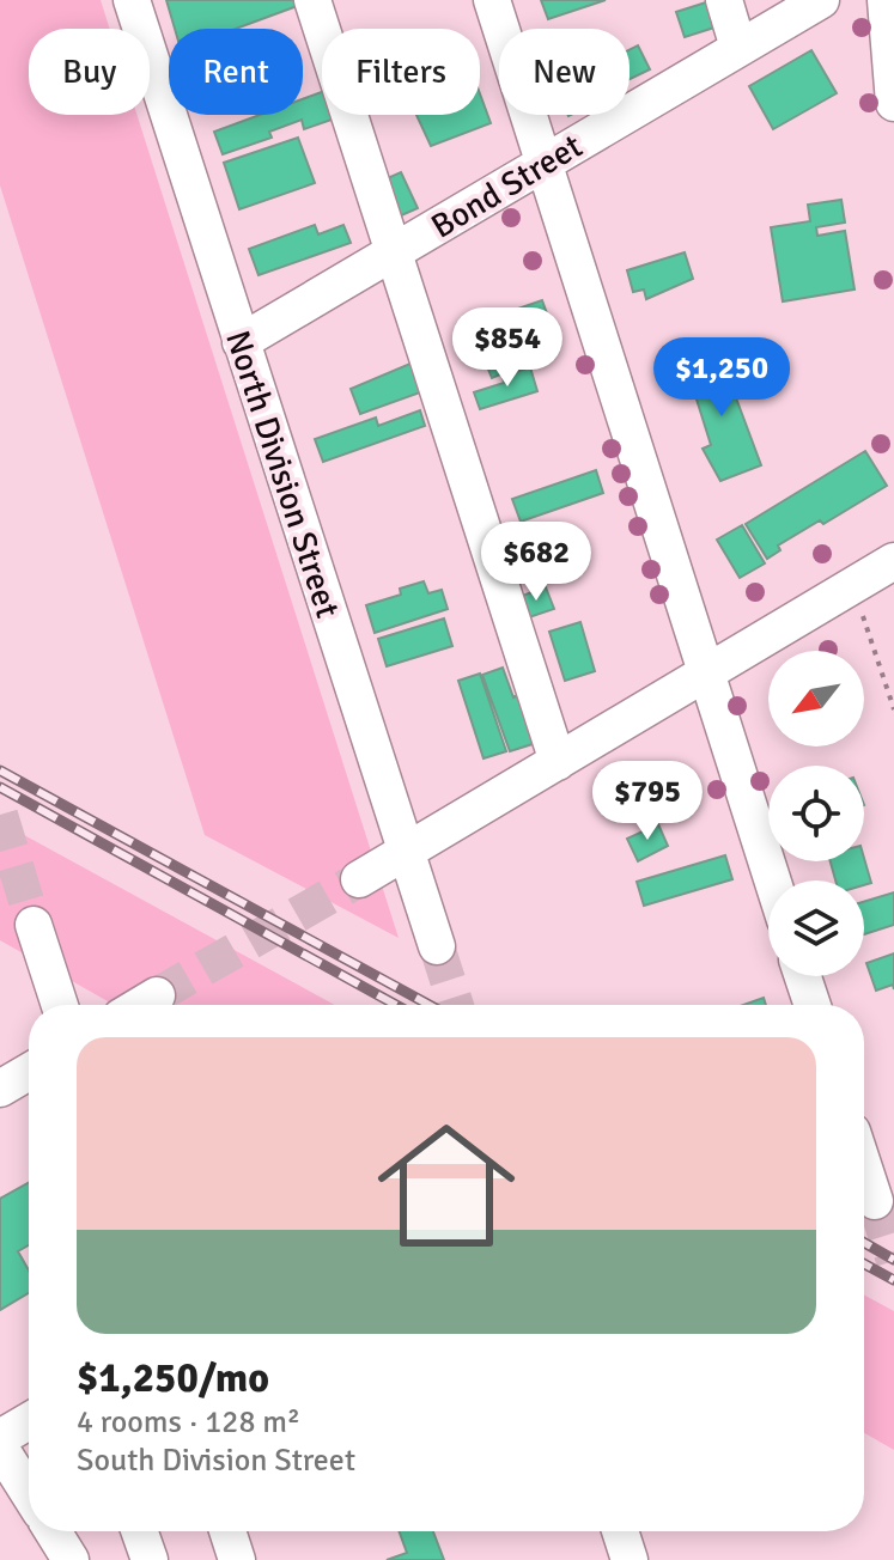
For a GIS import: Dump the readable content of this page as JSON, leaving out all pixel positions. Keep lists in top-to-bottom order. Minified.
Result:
{"streets":{"street":["Bond Street","North Division Street"]},"crossings":[["Bond Street","North Division Street"]],"north":"bottom left","page":{"chip":["Buy","Rent","Filters","New"],"price":["$854","$1,250","$682","$795"],"list":[{"name":"$1,250/mo","note":"4 rooms · 128 m² · South Division Street"}]}}
